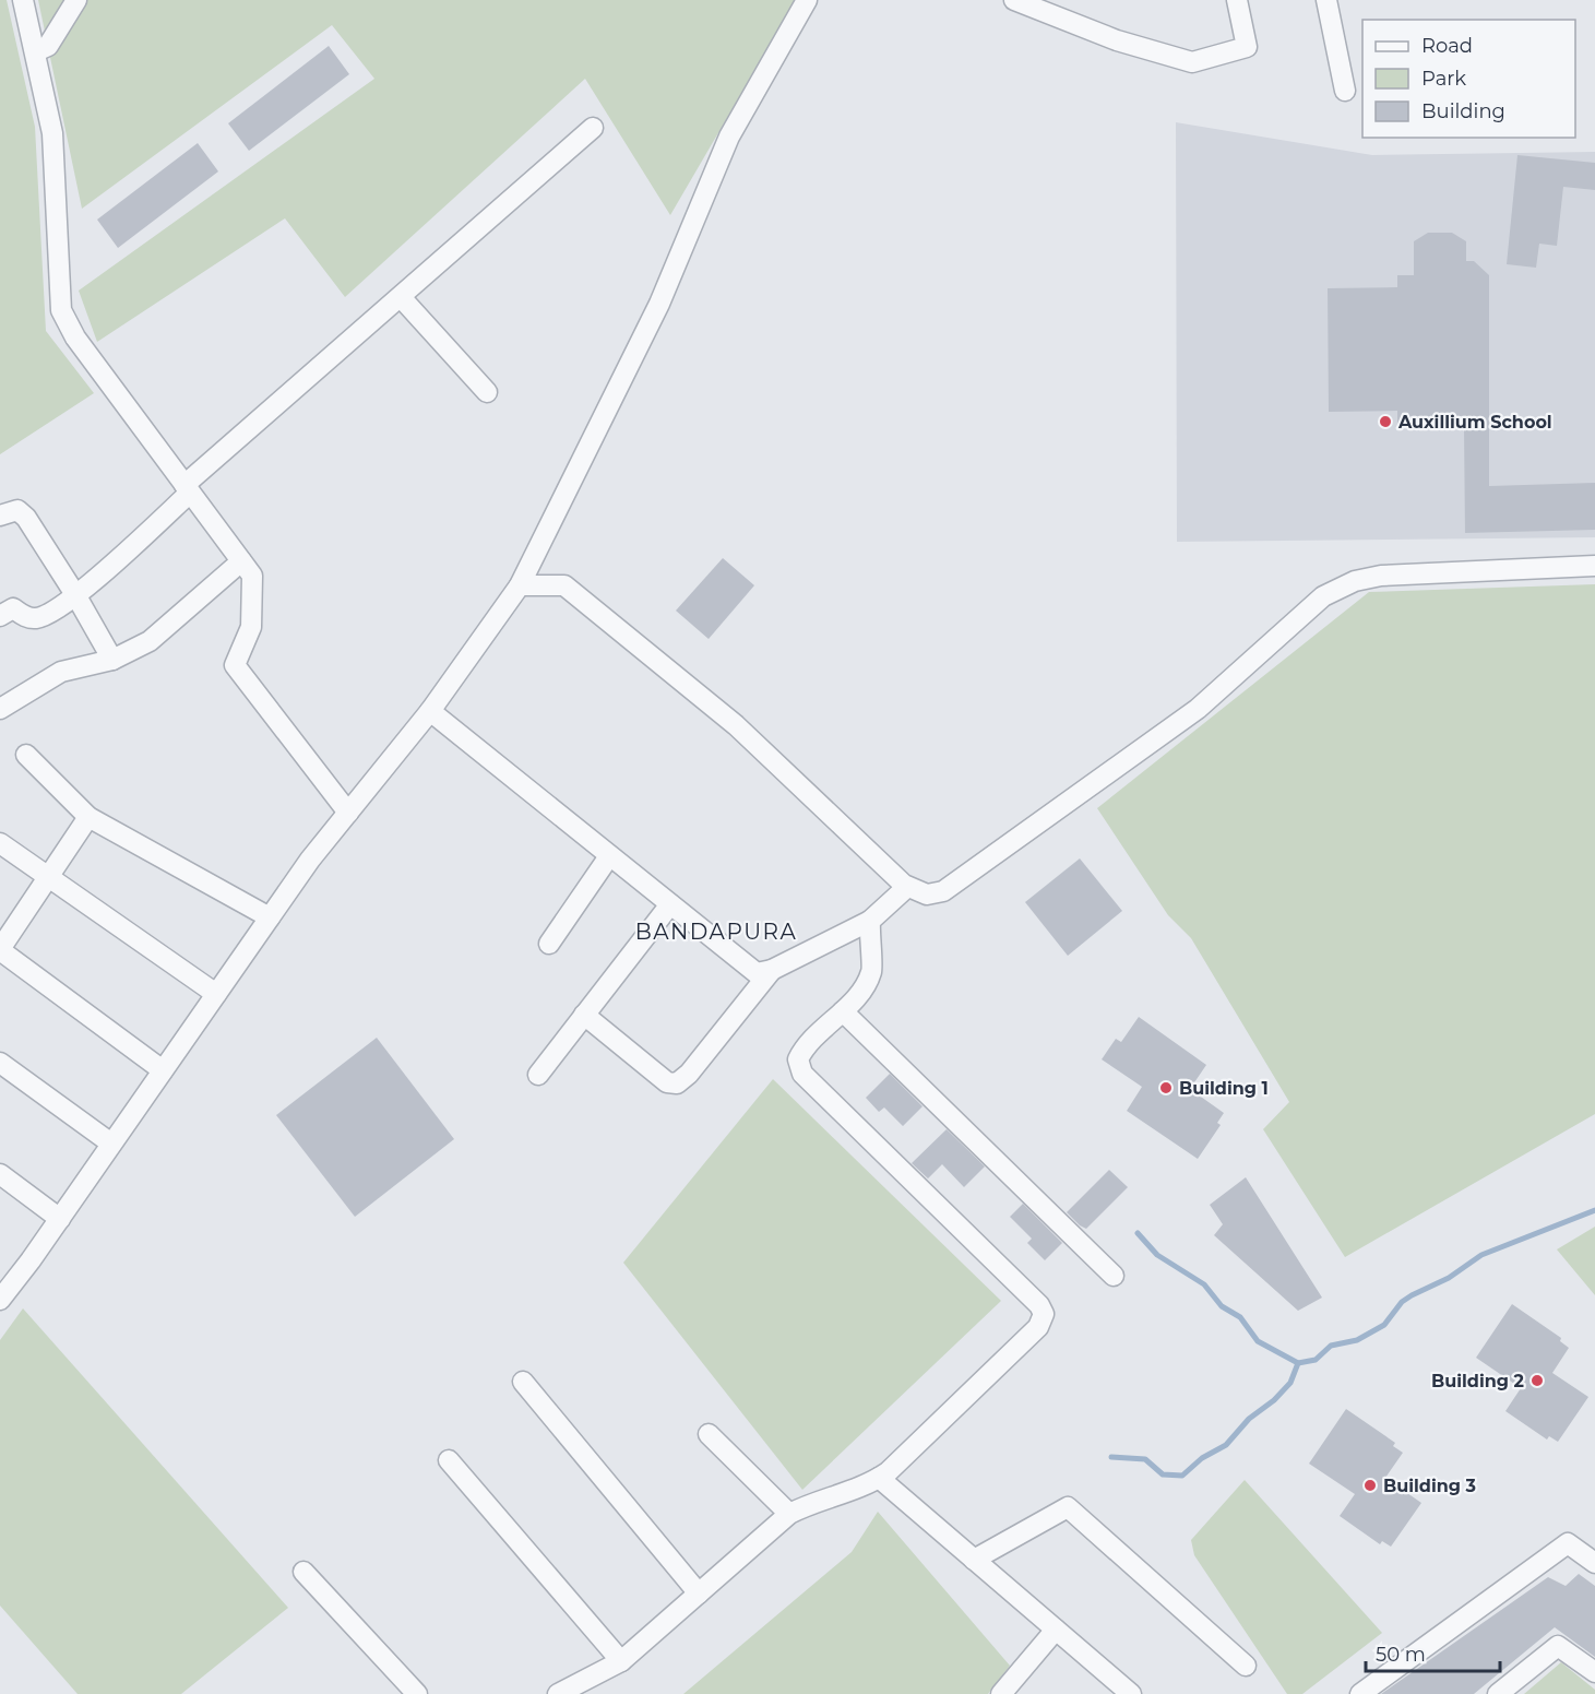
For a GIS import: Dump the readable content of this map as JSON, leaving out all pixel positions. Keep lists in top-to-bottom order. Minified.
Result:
{"districts":["BANDAPURA"],"places":["Auxillium School","Building 1","Building 2","Building 3"],"legend":["Road","Park","Building"],"scale_bar":"50 m"}
